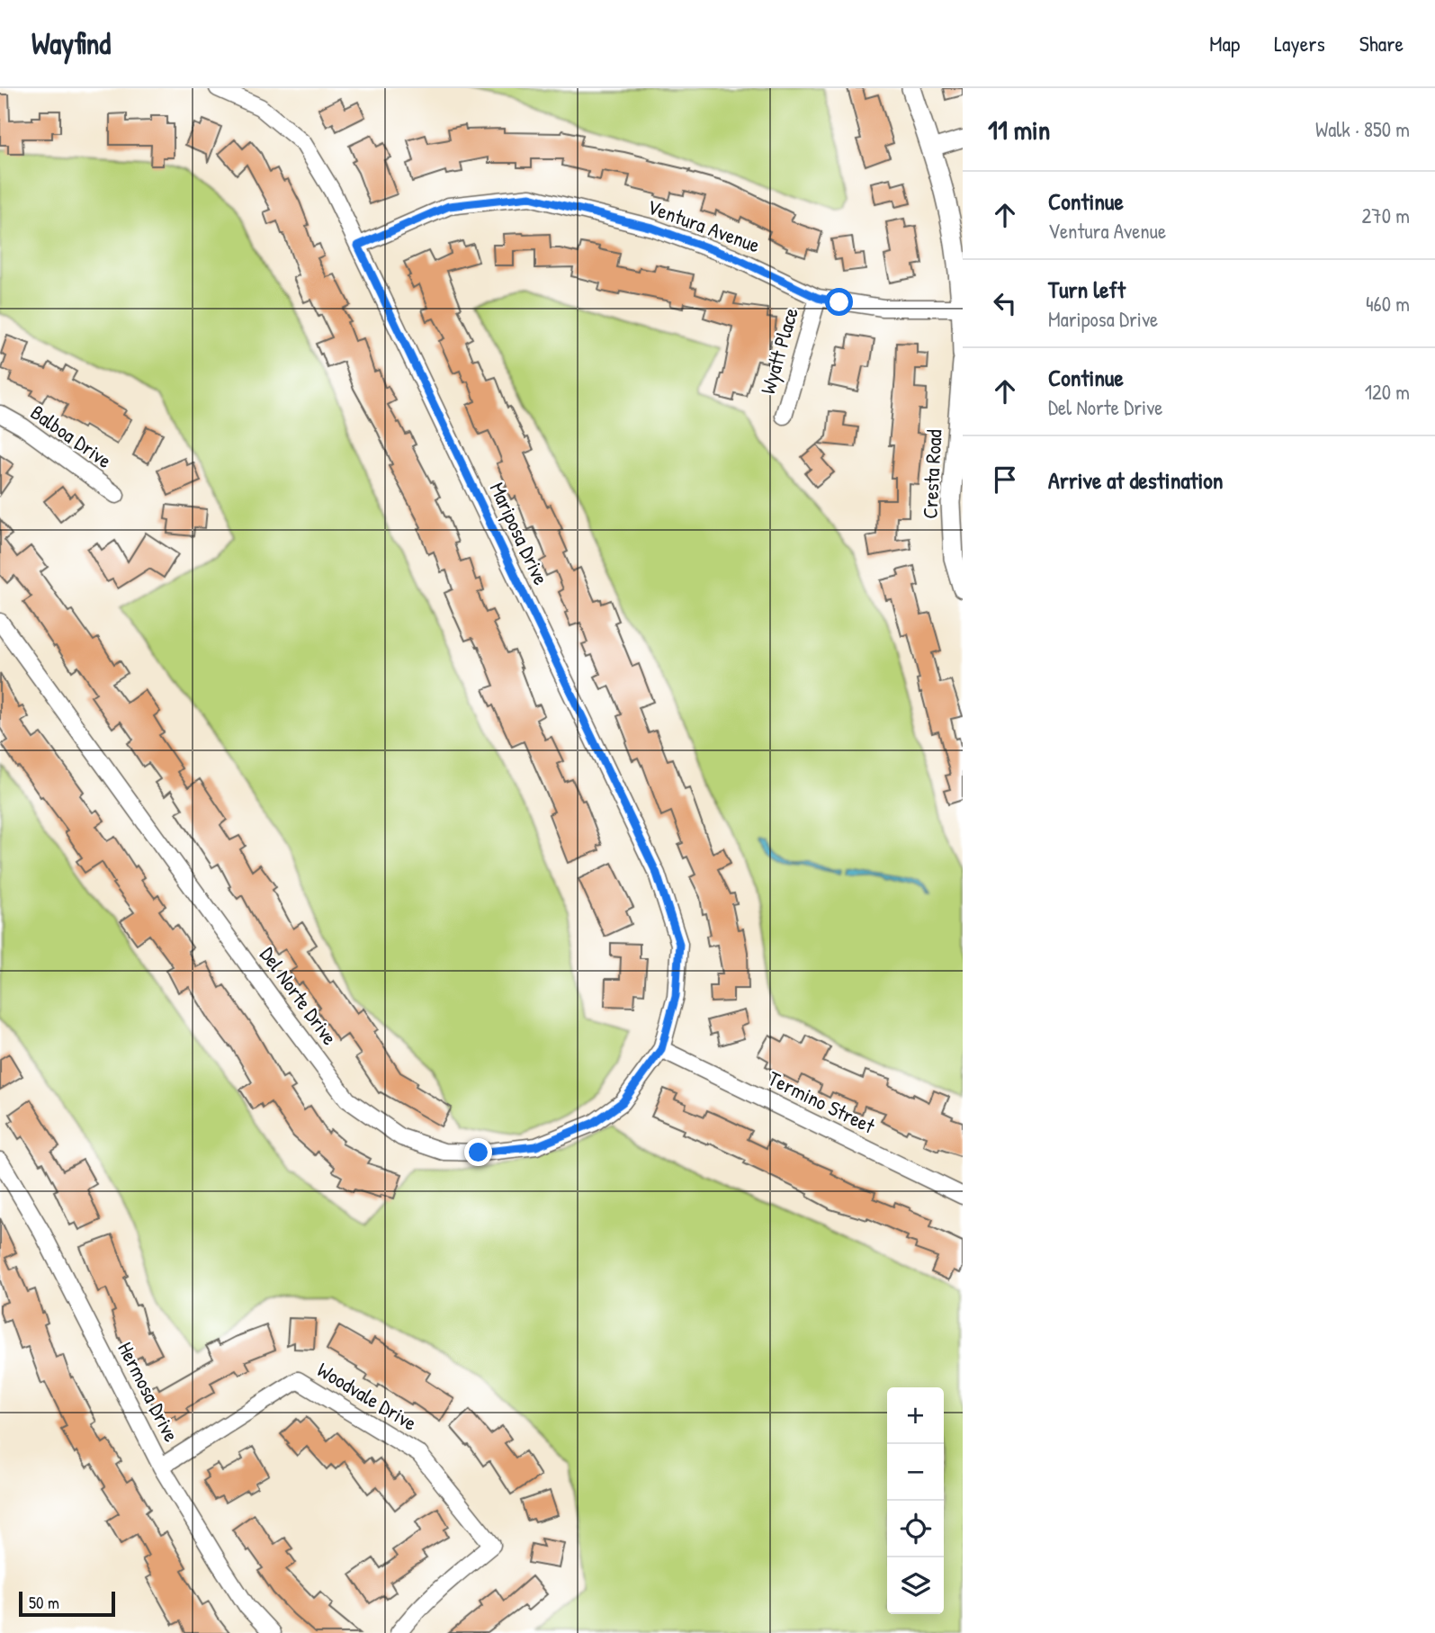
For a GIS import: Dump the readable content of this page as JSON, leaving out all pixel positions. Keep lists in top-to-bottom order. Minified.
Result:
{"streets":{"street":["Ventura Avenue","Wyatt Place","Balboa Drive","Cresta Road","Mariposa Drive","Del Norte Drive","Termino Street","Hermosa Drive","Woodvale Drive"]},"crossings":[["Ventura Avenue","Wyatt Place"],["Ventura Avenue","Mariposa Drive"],["Mariposa Drive","Del Norte Drive"],["Mariposa Drive","Termino Street"],["Del Norte Drive","Termino Street"],["Hermosa Drive","Woodvale Drive"]],"scale_bar":"50 m","page":{"header":"Wayfind","nav":["Map","Layers","Share"],"heading":["11 min","Walk · 850 m"],"list":[["Continue","Ventura Avenue","270 m"],["Turn left","Mariposa Drive","460 m"],["Continue","Del Norte Drive","120 m"],"Arrive at destination"],"map_buttons":["+","−"],"scale":"50 m"}}
